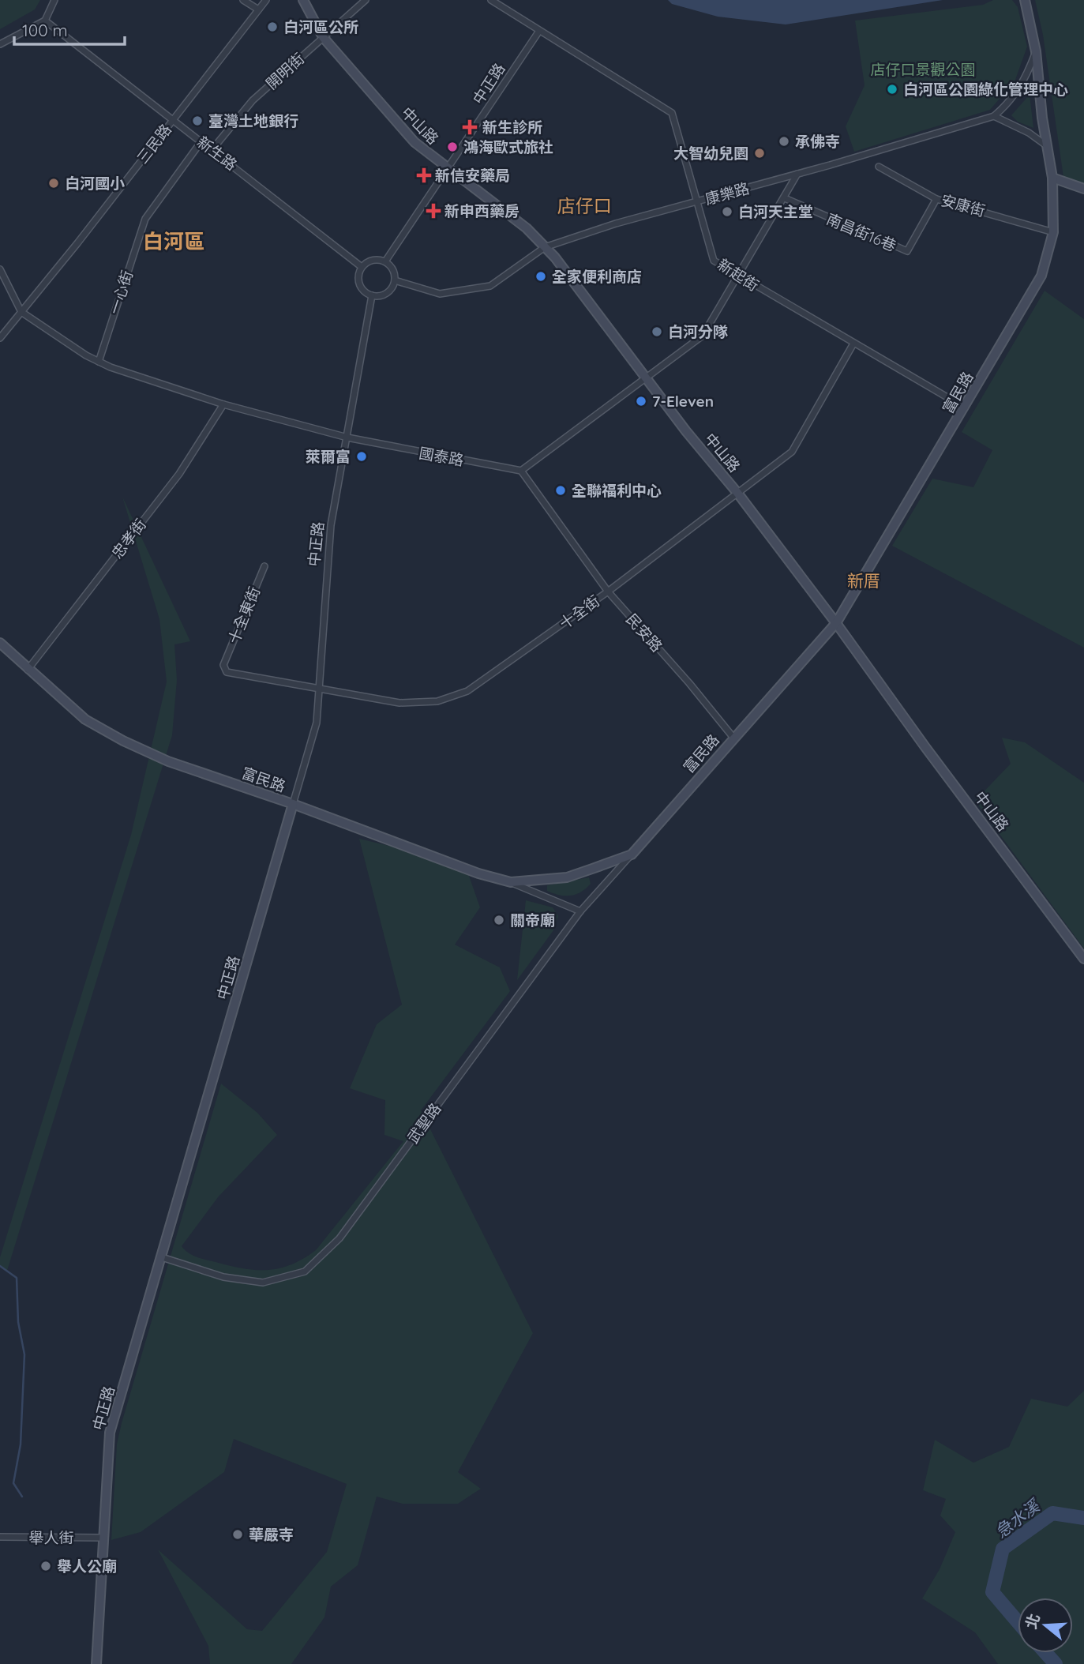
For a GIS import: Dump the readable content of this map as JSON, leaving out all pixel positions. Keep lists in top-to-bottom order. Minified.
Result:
{"streets":{"main road":["中正路","中山路","富民路"],"street":["開明街","三民路","新生路","康樂路","安康街","南昌街16巷","新起街","一心街","國泰路","忠孝街","十全街","十全東街","民安路","武聖路","舉人街"]},"crossings":[["開明街","中山路"],["開明街","新生路"],["中正路","中山路"],["中正路","新生路"],["中正路","康樂路"],["中正路","新起街"],["中正路","富民路"],["中正路","國泰路"],["中正路","十全街"],["中正路","武聖路"],["中正路","舉人街"],["中山路","康樂路"],["中山路","富民路"],["中山路","十全街"],["三民路","新生路"],["三民路","國泰路"],["新生路","康樂路"],["新生路","一心街"],["康樂路","新起街"],["康樂路","富民路"],["安康街","南昌街16巷"],["安康街","富民路"],["新起街","富民路"],["新起街","十全街"],["一心街","國泰路"],["富民路","忠孝街"],["富民路","民安路"],["富民路","武聖路"],["國泰路","忠孝街"],["國泰路","民安路"],["十全街","十全東街"],["十全街","民安路"]],"districts":["店仔口","白河區","新厝"],"water":["急水溪"],"parks":["店仔口景觀公園"],"places":{"other":["白河區公所","白河區公園綠化管理中心","臺灣土地銀行","承佛寺","鴻海歐式旅社","大智幼兒園","白河國小","白河天主堂","全家便利商店","白河分隊","7-Eleven","萊爾富","全聯福利中心","關帝廟","華嚴寺","舉人公廟"],"health":["新生診所","新信安藥局","新申西藥房"]},"scale_bar":"100 m","north":"left"}
